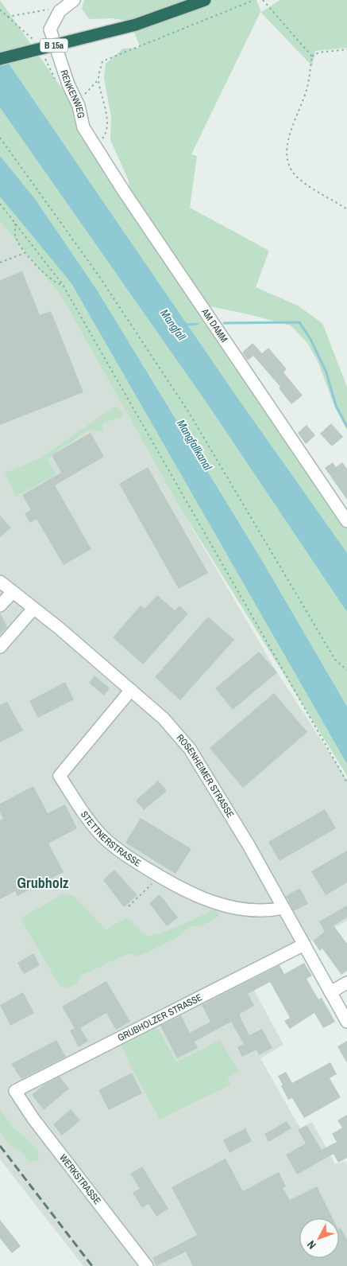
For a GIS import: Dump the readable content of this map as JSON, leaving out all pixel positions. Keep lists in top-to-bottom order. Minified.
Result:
{"streets":{"highway":["B 15a"],"street":["RENKENWEG","AM DAMM","ROSENHEIMER STRASSE","STETTNERSTRASSE","GRUBHOLZER STRASSE","WERKSTRASSE"]},"crossings":[["RENKENWEG","AM DAMM"],["ROSENHEIMER STRASSE","STETTNERSTRASSE"],["ROSENHEIMER STRASSE","GRUBHOLZER STRASSE"],["GRUBHOLZER STRASSE","WERKSTRASSE"]],"districts":["Grubholz"],"water":["Mangfall","Mangfallkanal"],"north":"bottom left"}
